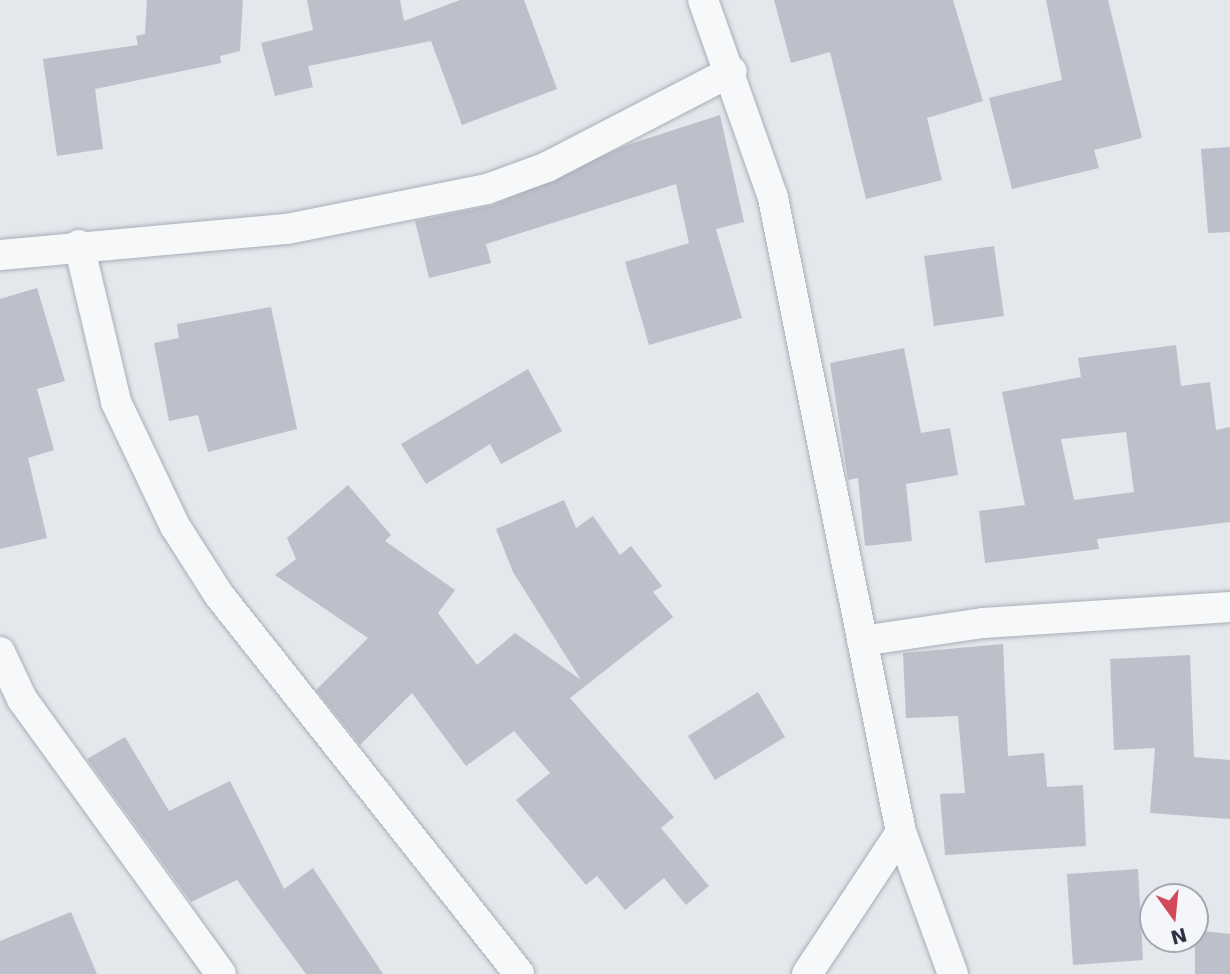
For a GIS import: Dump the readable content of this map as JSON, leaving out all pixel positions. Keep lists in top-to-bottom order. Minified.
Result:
{"north":"bottom"}
